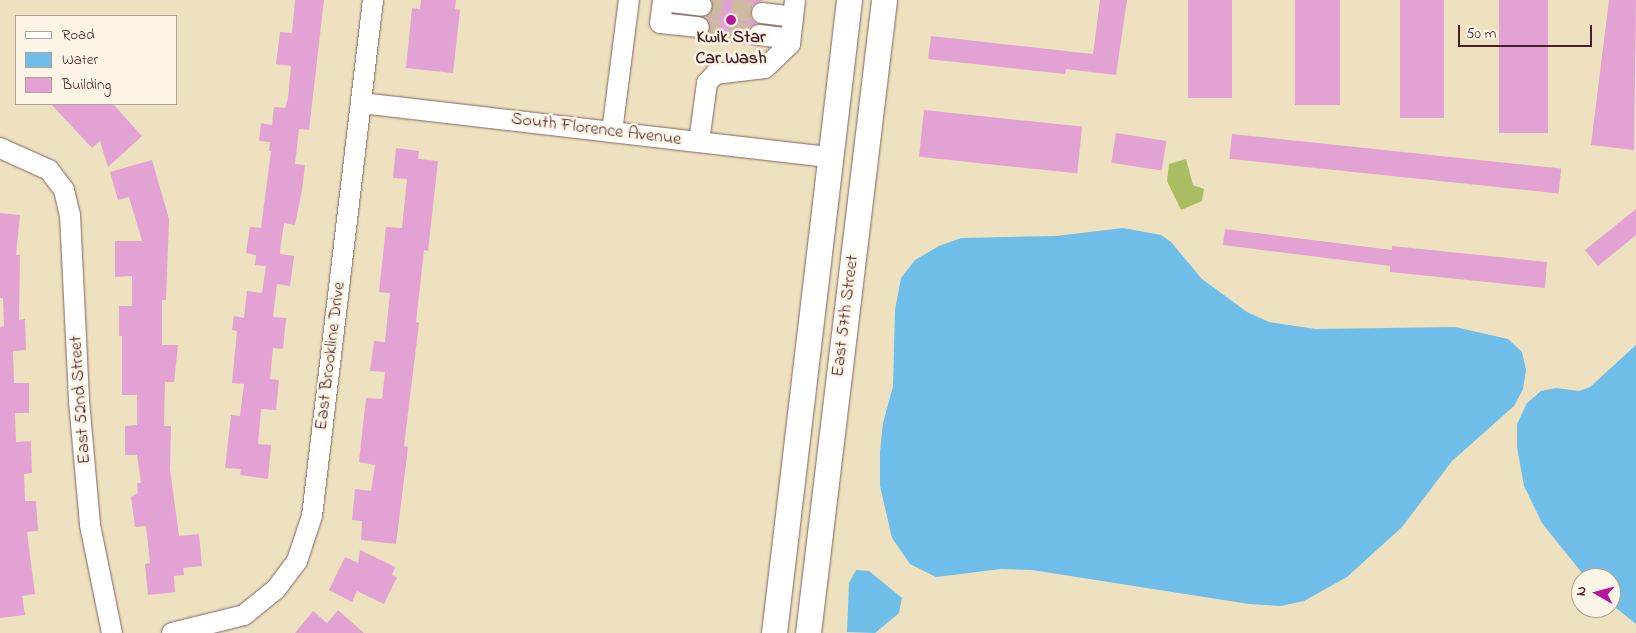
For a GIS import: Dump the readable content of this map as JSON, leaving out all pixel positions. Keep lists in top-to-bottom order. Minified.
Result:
{"streets":{"main road":["East 57th Street"],"street":["South Florence Avenue","East Brookline Drive","East 52nd Street"]},"crossings":[["South Florence Avenue","East 57th Street"],["South Florence Avenue","East Brookline Drive"]],"places":["Kwik Star Car Wash"],"legend":["Road","Water","Building"],"scale_bar":"50 m","north":"left"}
